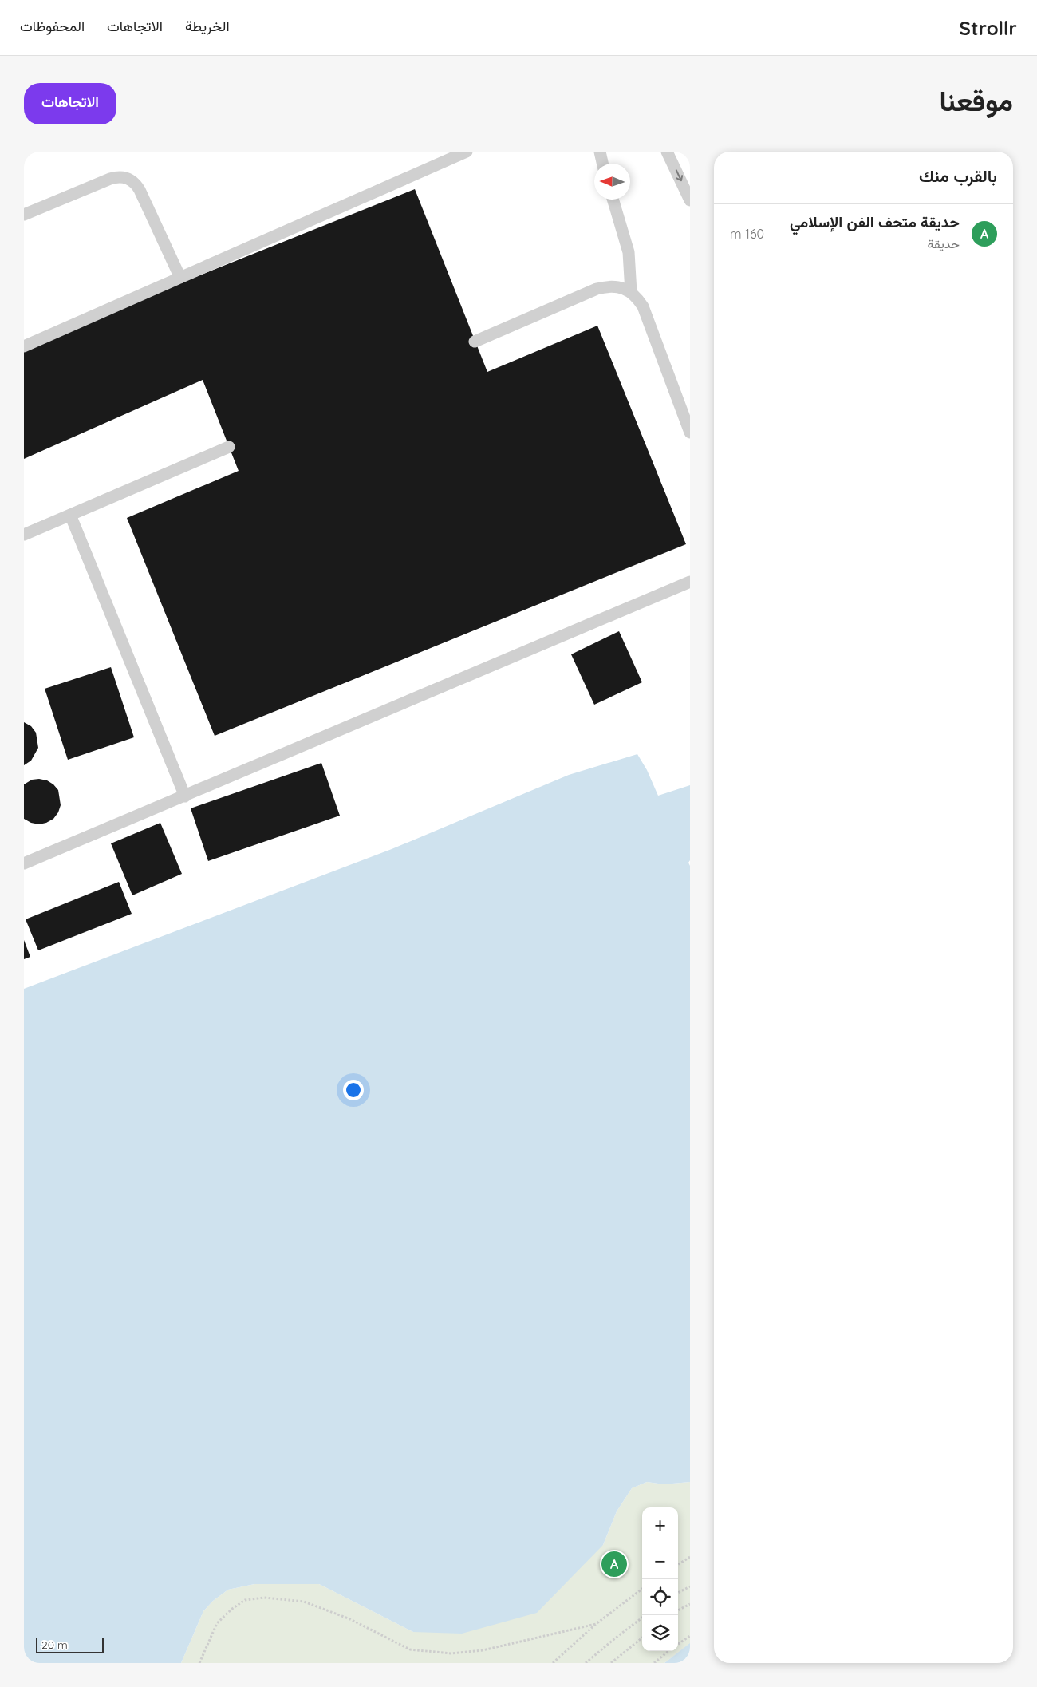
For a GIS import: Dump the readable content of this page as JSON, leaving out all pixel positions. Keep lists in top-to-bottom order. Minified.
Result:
{"scale_bar":"20 m","north":"left","page":{"header":"Strollr","nav":["الخريطة","الاتجاهات","المحفوظات"],"title":"موقعنا","buttons":"الاتجاهات","heading":"بالقرب منك","list":[{"mark":"A","name":"حديقة متحف الفن الإسلامي","note":"حديقة","value":"160 m"}],"map_buttons":["+","−"],"pins":"A","scale":"20 m"}}
